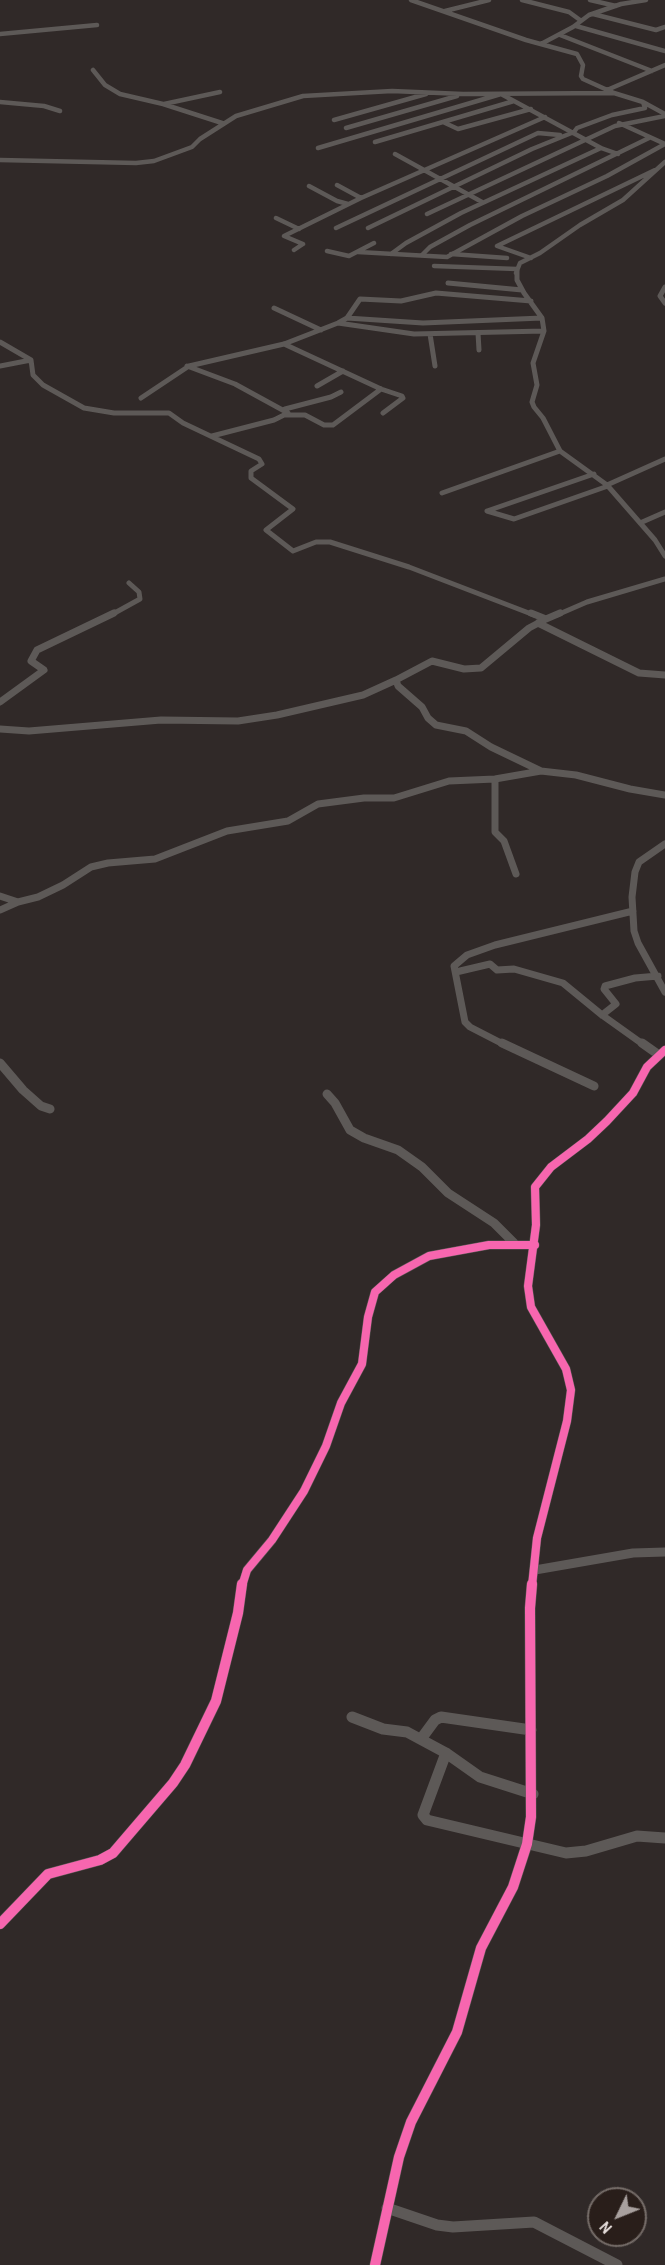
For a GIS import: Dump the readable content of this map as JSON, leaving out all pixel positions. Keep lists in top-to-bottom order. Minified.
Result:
{"north":"bottom left"}
